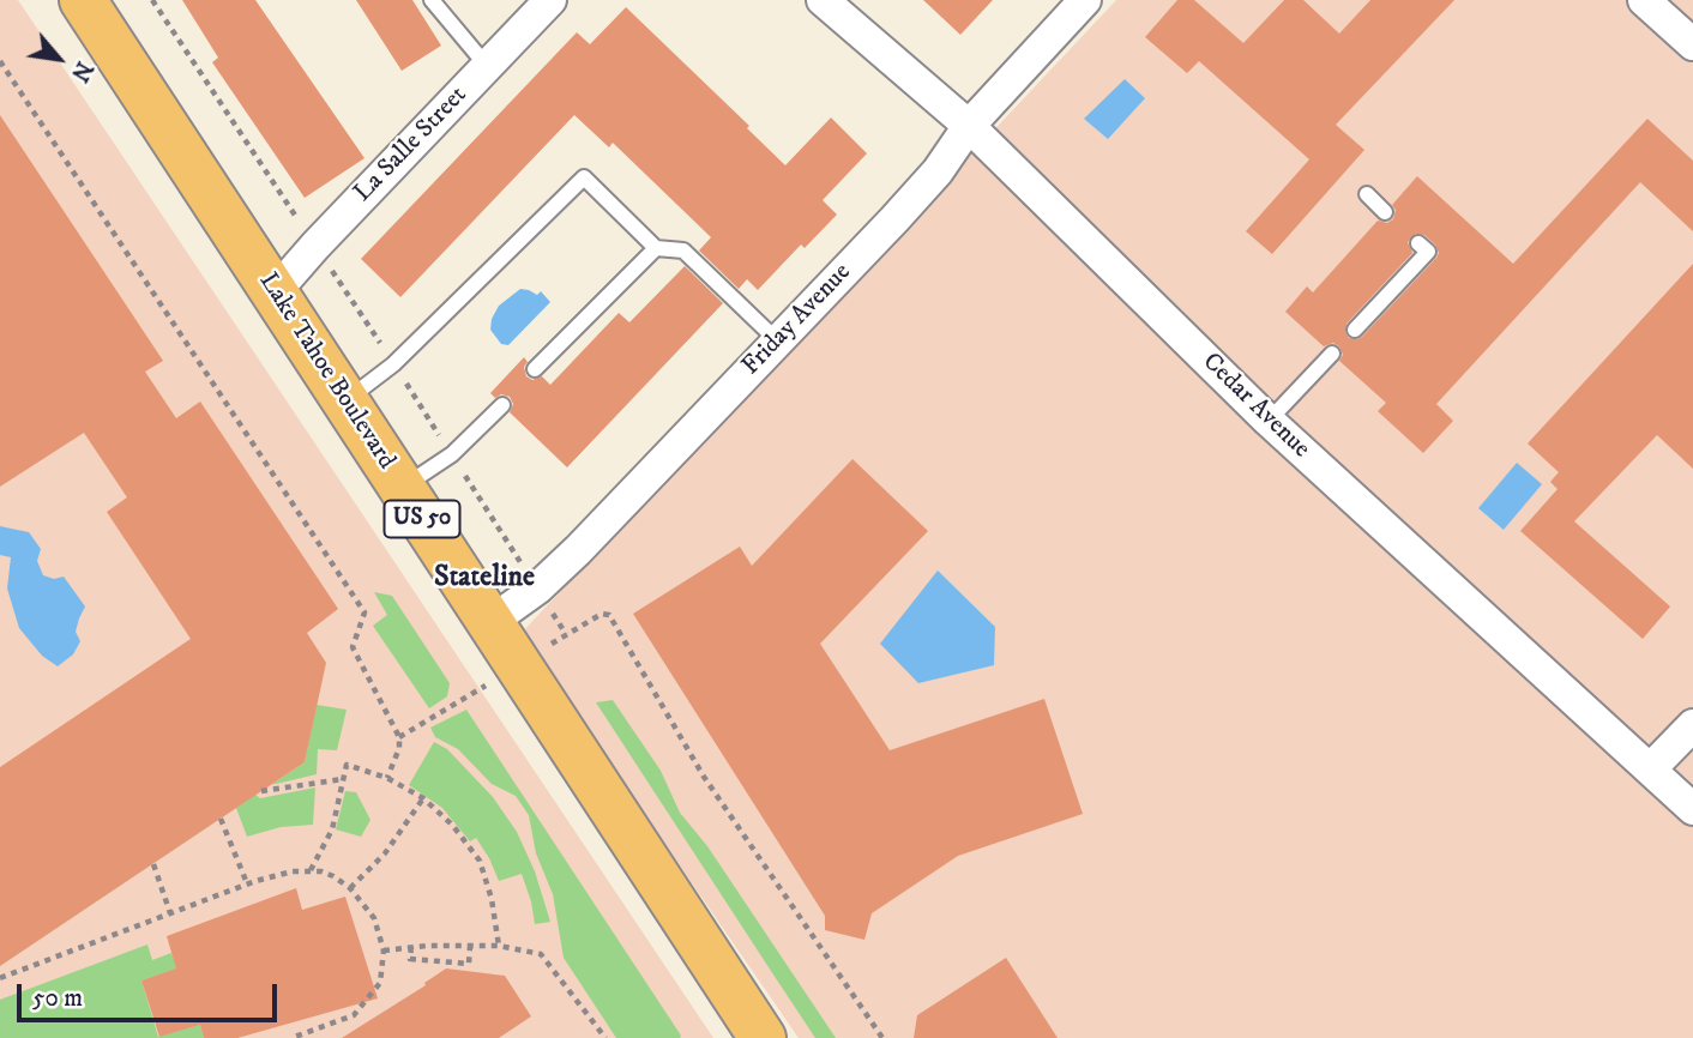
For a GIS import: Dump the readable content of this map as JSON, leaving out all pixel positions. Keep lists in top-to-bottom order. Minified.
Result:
{"streets":{"highway":["Lake Tahoe Boulevard","US 50"],"street":["La Salle Street","Friday Avenue","Cedar Avenue"]},"crossings":[["La Salle Street","Lake Tahoe Boulevard"],["Friday Avenue","Lake Tahoe Boulevard"],["Friday Avenue","Cedar Avenue"]],"districts":["Stateline"],"scale_bar":"50 m","north":"bottom right"}
